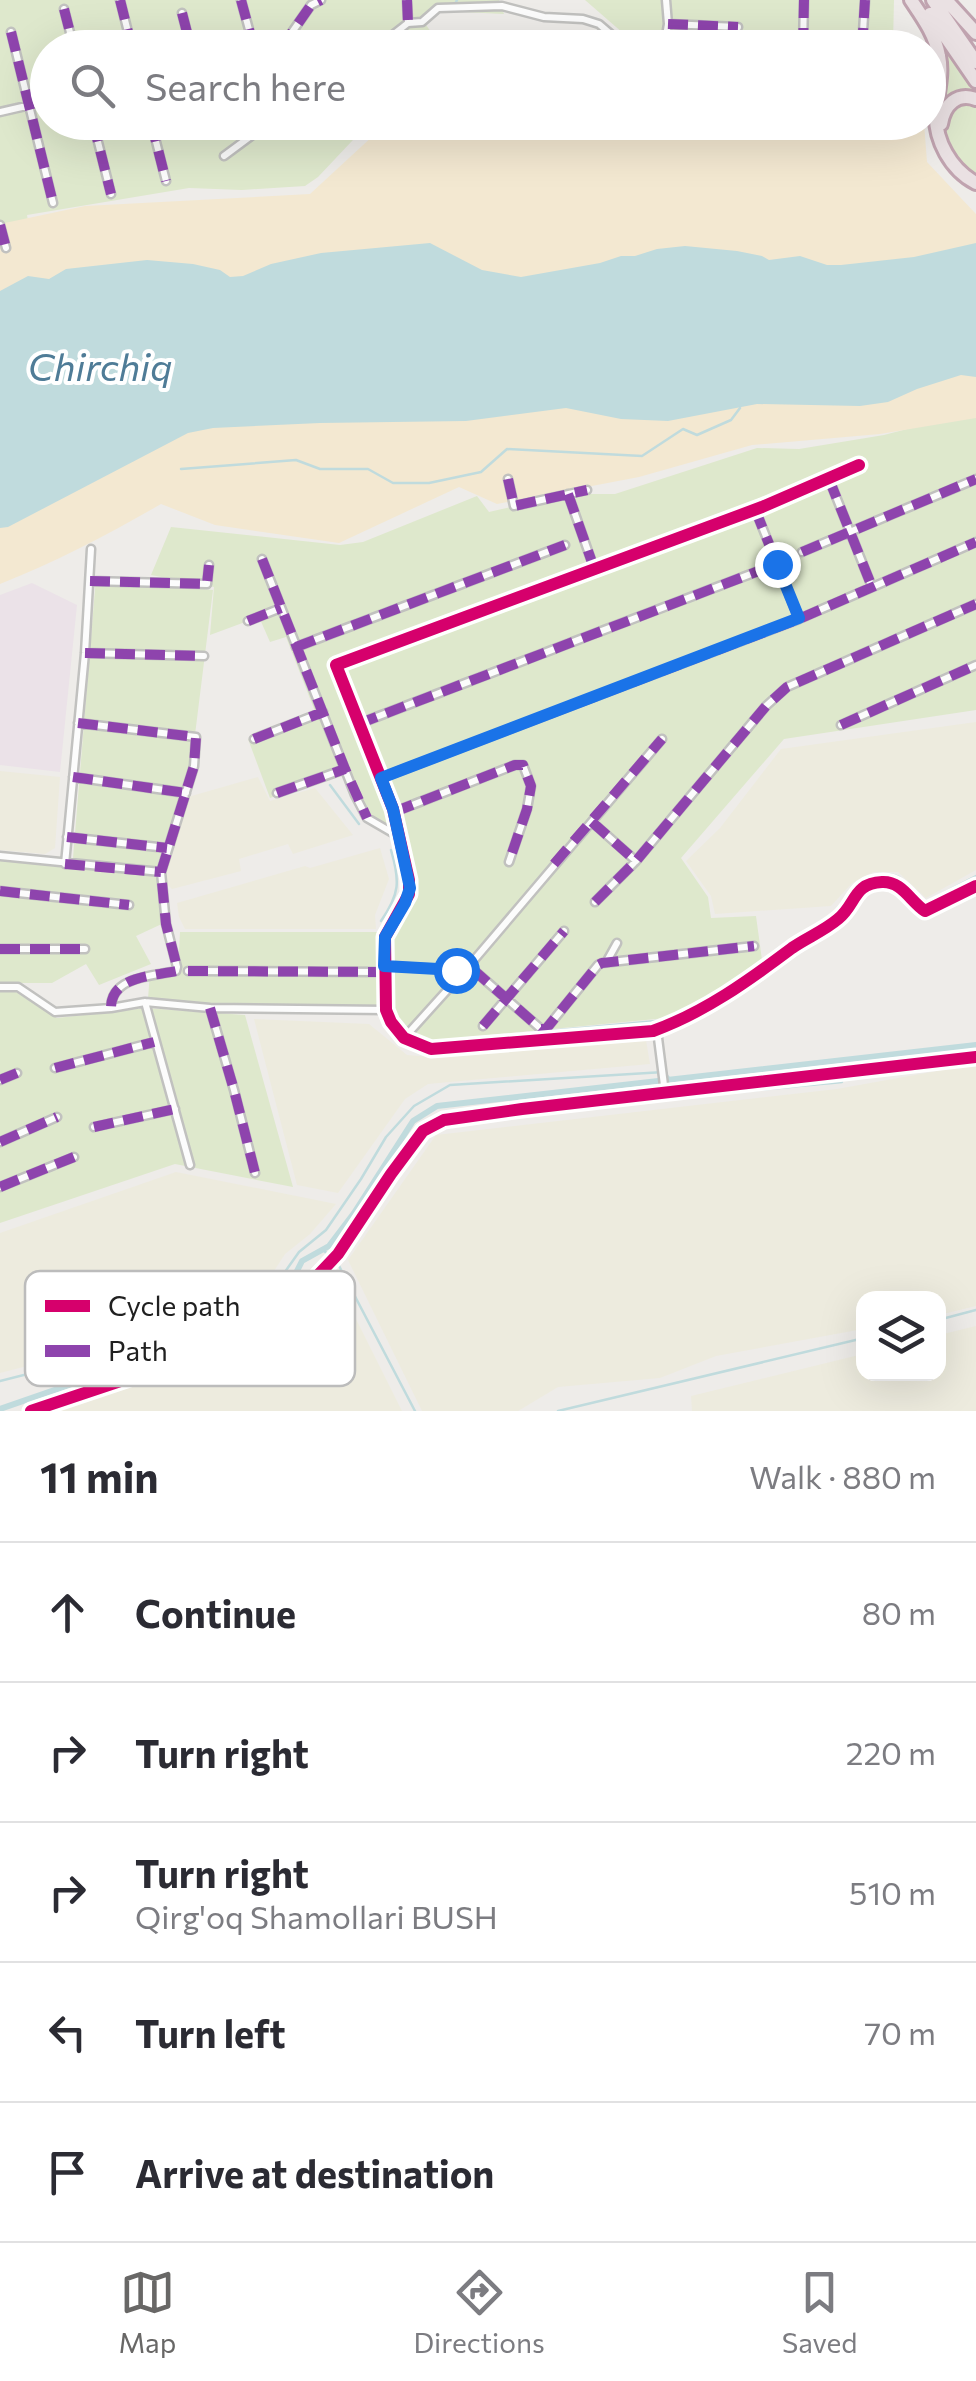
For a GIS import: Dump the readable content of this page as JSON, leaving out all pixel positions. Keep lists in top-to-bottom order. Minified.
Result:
{"water":["Chirchiq"],"legend":["Cycle path","Path"],"page":{"search":"Search here","heading":["11 min","Walk · 880 m"],"list":[["Continue","80 m"],["Turn right","220 m"],["Turn right","Qirg'oq Shamollari BUSH","510 m"],["Turn left","70 m"],"Arrive at destination"],"nav":["Map","Directions","Saved"]}}
